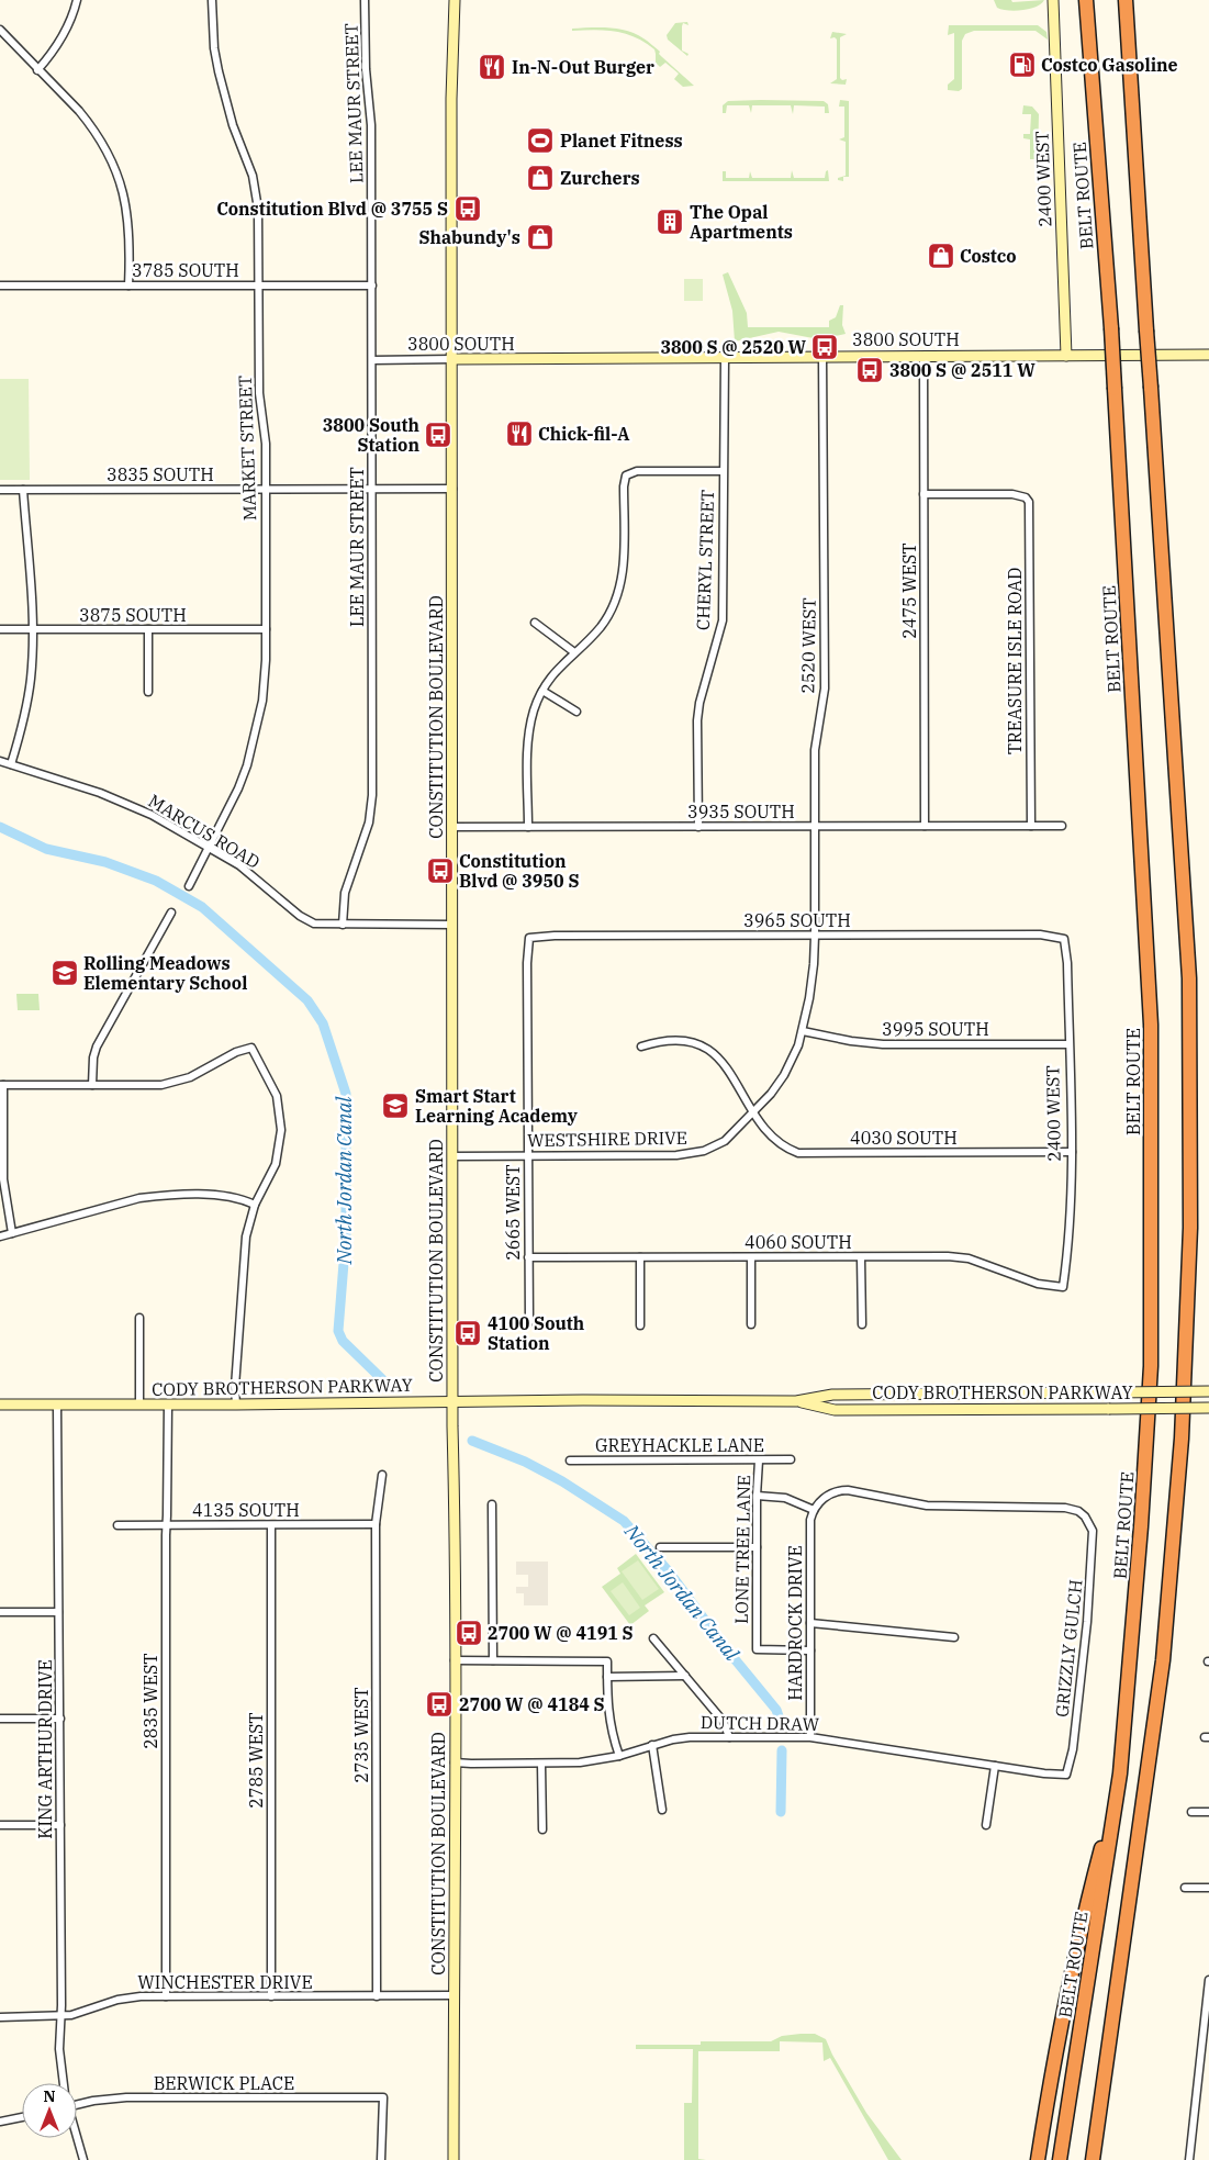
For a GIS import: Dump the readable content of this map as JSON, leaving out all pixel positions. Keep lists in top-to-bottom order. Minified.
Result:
{"streets":{"highway":["BELT ROUTE"],"main road":["2400 WEST","3800 SOUTH","CONSTITUTION BOULEVARD","CODY BROTHERSON PARKWAY"],"street":["LEE MAUR STREET","3785 SOUTH","MARKET STREET","3835 SOUTH","CHERYL STREET","2475 WEST","3875 SOUTH","2520 WEST","TREASURE ISLE ROAD","3935 SOUTH","MARCUS ROAD","3965 SOUTH","3995 SOUTH","4030 SOUTH","WESTSHIRE DRIVE","2665 WEST","4060 SOUTH","GREYHACKLE LANE","4135 SOUTH","LONE TREE LANE","HARDROCK DRIVE","GRIZZLY GULCH","2835 WEST","DUTCH DRAW","2735 WEST","KING ARTHUR DRIVE","2785 WEST","WINCHESTER DRIVE","BERWICK PLACE"]},"crossings":[["LEE MAUR STREET","3785 SOUTH"],["LEE MAUR STREET","3800 SOUTH"],["LEE MAUR STREET","3835 SOUTH"],["LEE MAUR STREET","MARCUS ROAD"],["2400 WEST","3800 SOUTH"],["2400 WEST","3965 SOUTH"],["2400 WEST","3995 SOUTH"],["2400 WEST","4030 SOUTH"],["2400 WEST","4060 SOUTH"],["3785 SOUTH","MARKET STREET"],["3800 SOUTH","CHERYL STREET"],["3800 SOUTH","2475 WEST"],["3800 SOUTH","2520 WEST"],["3800 SOUTH","CONSTITUTION BOULEVARD"],["MARKET STREET","3835 SOUTH"],["MARKET STREET","3875 SOUTH"],["MARKET STREET","MARCUS ROAD"],["3835 SOUTH","CONSTITUTION BOULEVARD"],["CHERYL STREET","3935 SOUTH"],["2475 WEST","TREASURE ISLE ROAD"],["2475 WEST","3935 SOUTH"],["2520 WEST","3935 SOUTH"],["2520 WEST","3965 SOUTH"],["2520 WEST","WESTSHIRE DRIVE"],["TREASURE ISLE ROAD","3935 SOUTH"],["CONSTITUTION BOULEVARD","3935 SOUTH"],["CONSTITUTION BOULEVARD","MARCUS ROAD"],["CONSTITUTION BOULEVARD","WESTSHIRE DRIVE"],["CONSTITUTION BOULEVARD","CODY BROTHERSON PARKWAY"],["CONSTITUTION BOULEVARD","DUTCH DRAW"],["CONSTITUTION BOULEVARD","WINCHESTER DRIVE"],["3965 SOUTH","WESTSHIRE DRIVE"],["3965 SOUTH","2665 WEST"],["3995 SOUTH","WESTSHIRE DRIVE"],["4030 SOUTH","WESTSHIRE DRIVE"],["WESTSHIRE DRIVE","2665 WEST"],["2665 WEST","4060 SOUTH"],["CODY BROTHERSON PARKWAY","2835 WEST"],["CODY BROTHERSON PARKWAY","KING ARTHUR DRIVE"],["GREYHACKLE LANE","LONE TREE LANE"],["4135 SOUTH","2835 WEST"],["4135 SOUTH","2735 WEST"],["4135 SOUTH","2785 WEST"],["LONE TREE LANE","HARDROCK DRIVE"],["HARDROCK DRIVE","GRIZZLY GULCH"],["HARDROCK DRIVE","DUTCH DRAW"],["GRIZZLY GULCH","DUTCH DRAW"],["2835 WEST","WINCHESTER DRIVE"],["2735 WEST","WINCHESTER DRIVE"],["KING ARTHUR DRIVE","WINCHESTER DRIVE"],["2785 WEST","WINCHESTER DRIVE"]],"water":["North Jordan Canal"],"places":{"fuel station":["Costco Gasoline"],"restaurant":["In-N-Out Burger","Chick-fil-A"],"sports":["Planet Fitness"],"shop":["Zurchers","Shabundy's","Costco"],"bus stop":["Constitution Blvd @ 3755 S","3800 S @ 2520 W","3800 S @ 2511 W","3800 South Station","Constitution Blvd @ 3950 S","4100 South Station","2700 W @ 4191 S","2700 W @ 4184 S"],"building":["The Opal Apartments"],"school or university":["Rolling Meadows Elementary School","Smart Start Learning Academy"]},"north":"top"}
